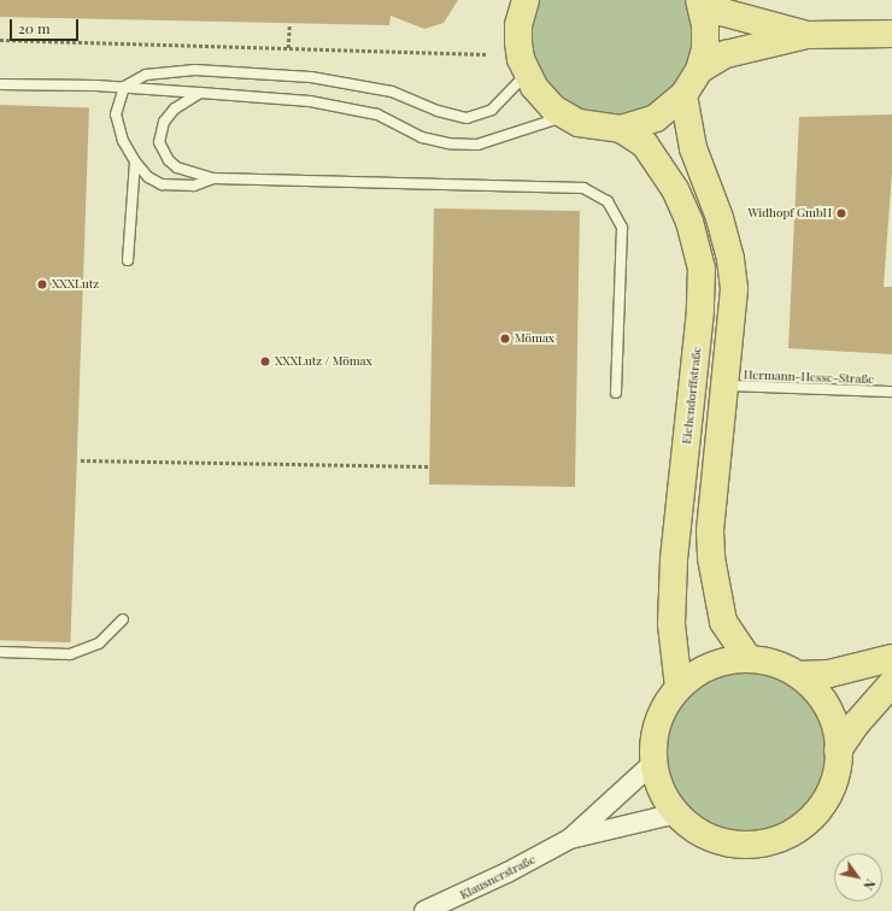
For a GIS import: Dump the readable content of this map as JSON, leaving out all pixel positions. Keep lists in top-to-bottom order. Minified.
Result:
{"streets":{"main road":["Eichendorffstraße"],"street":["Klausnerstraße"],"lane":["Hermann-Hesse-Straße"]},"places":["Widhopf GmbH","XXXLutz","Mömax","XXXLutz / Mömax"],"scale_bar":"20 m","north":"bottom right"}
